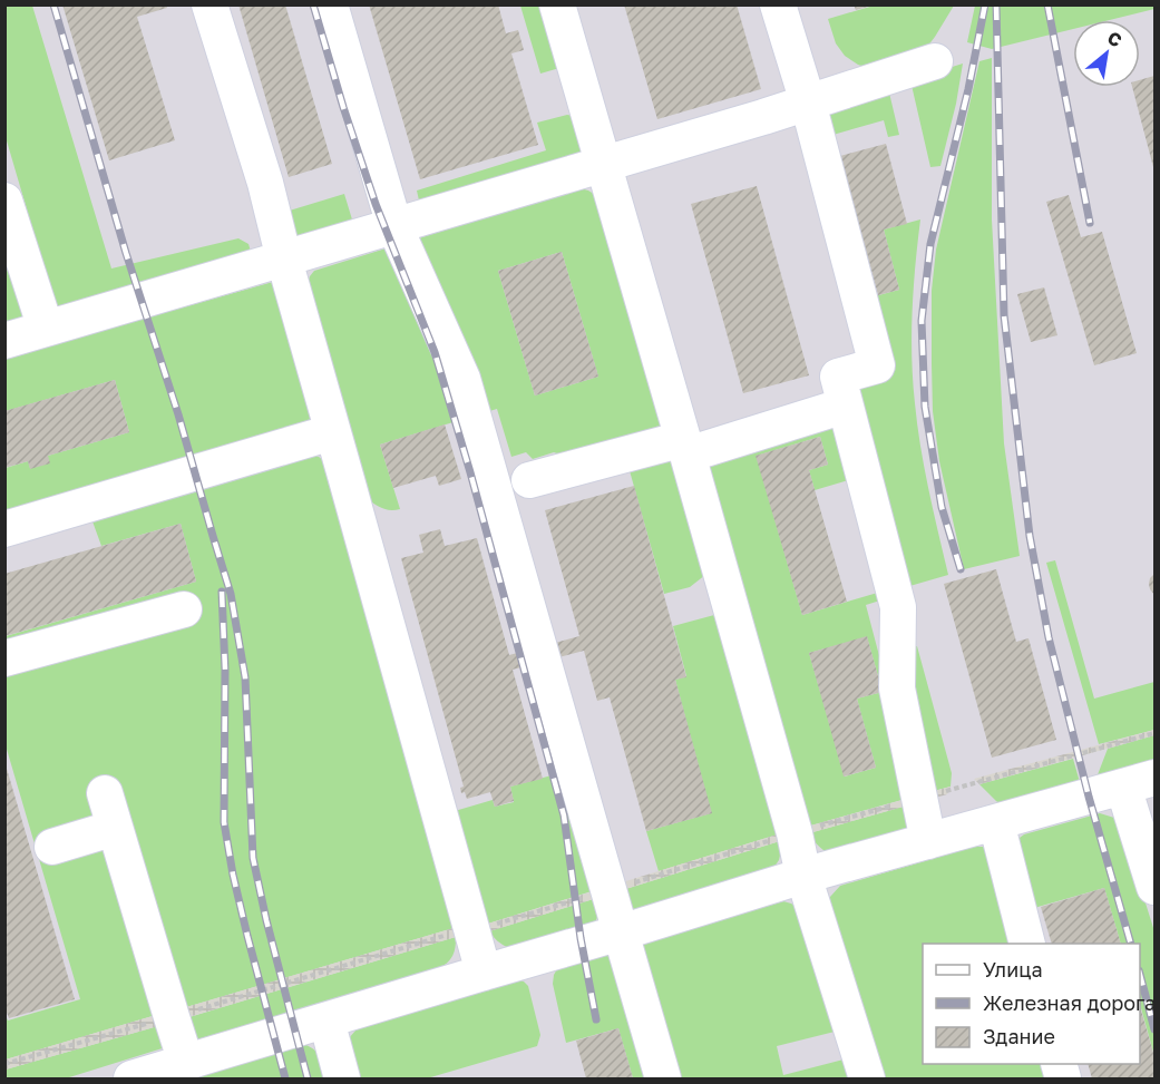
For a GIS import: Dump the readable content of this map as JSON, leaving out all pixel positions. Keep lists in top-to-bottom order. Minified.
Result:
{"legend":["Улица","Железная дорога","Здание"],"north":"top right"}
